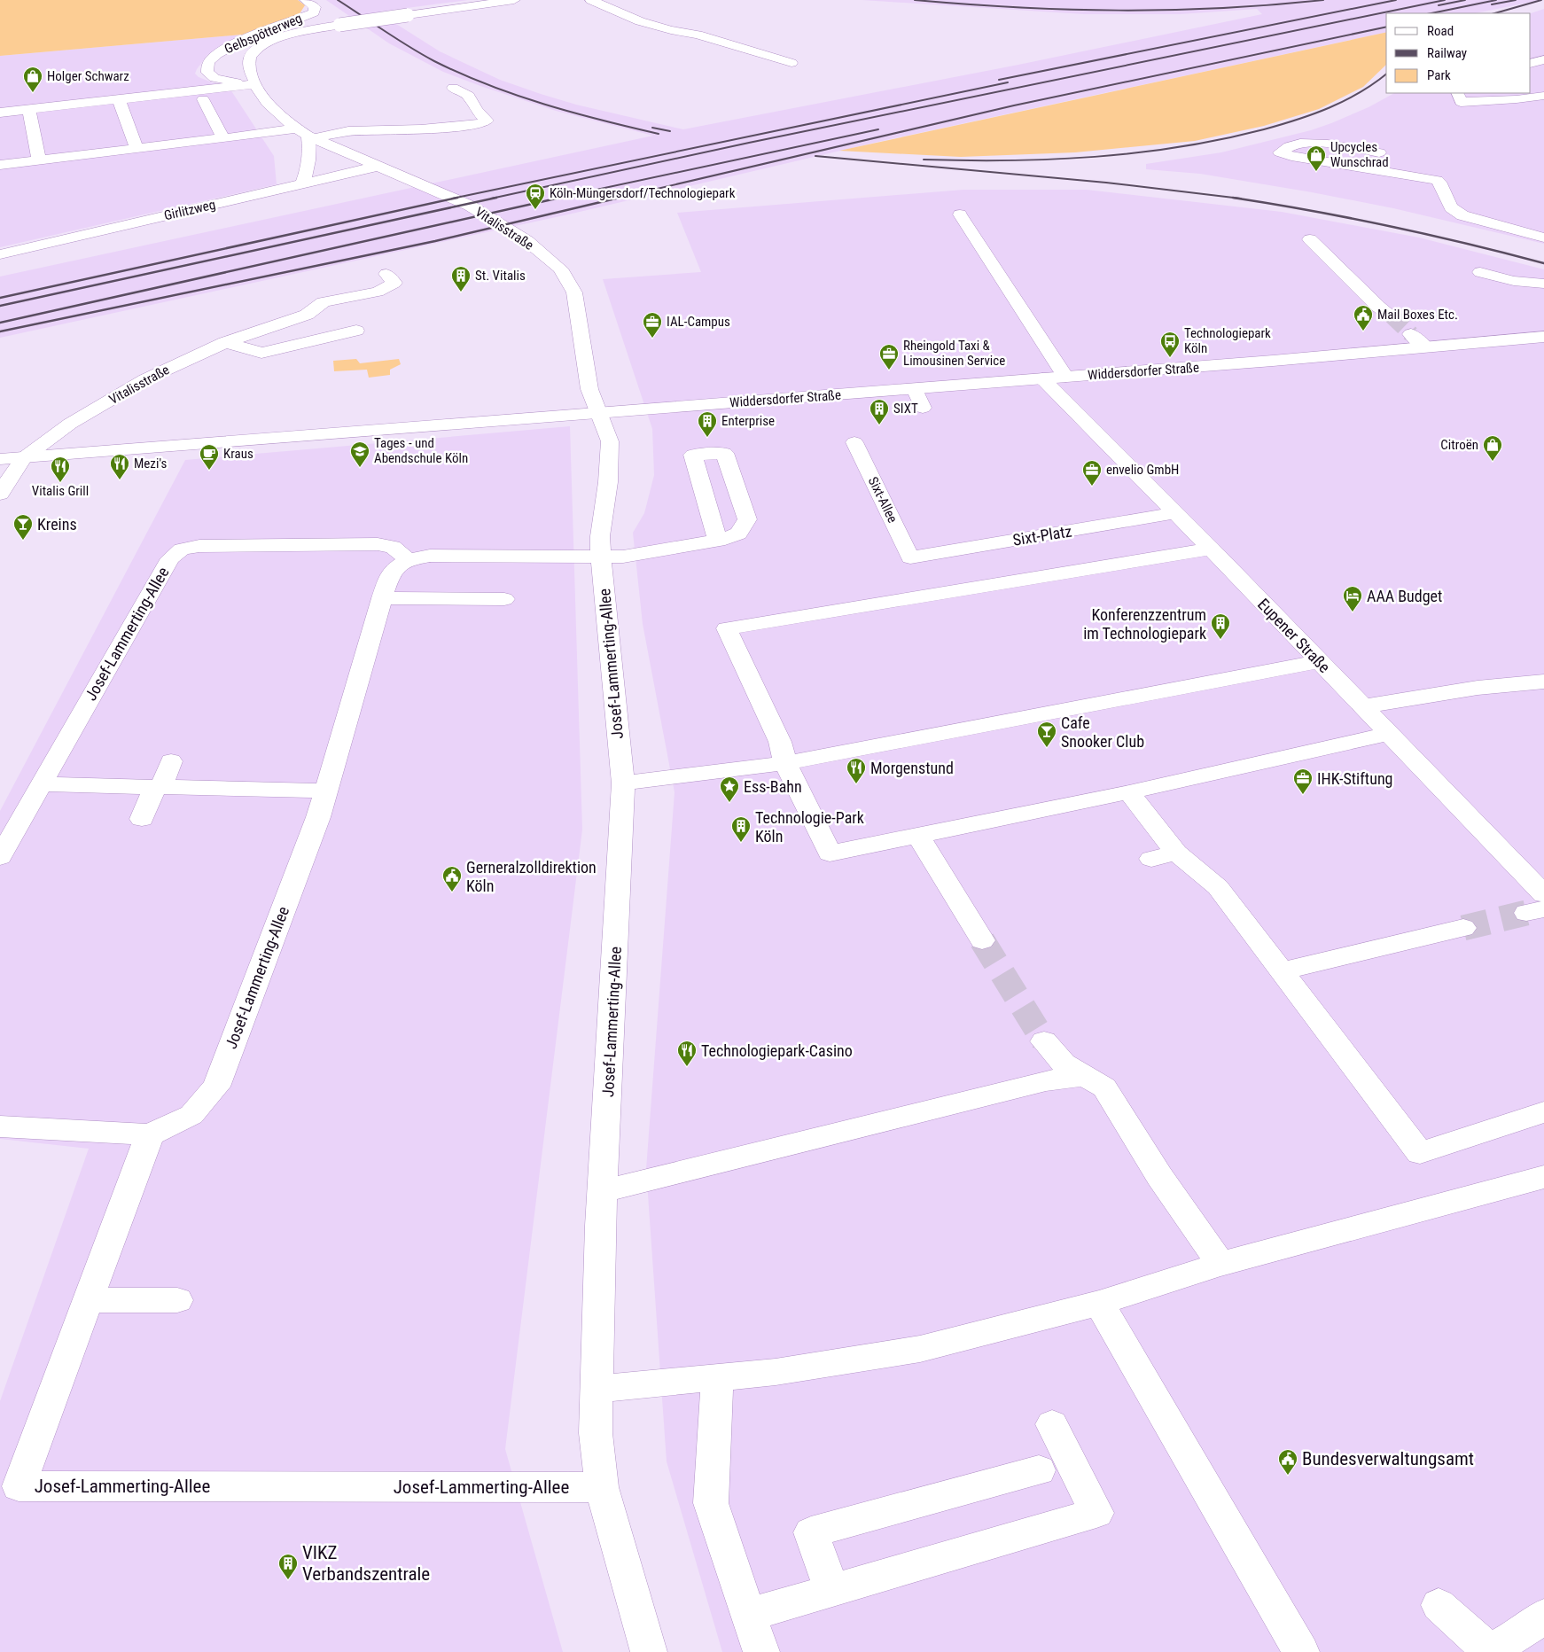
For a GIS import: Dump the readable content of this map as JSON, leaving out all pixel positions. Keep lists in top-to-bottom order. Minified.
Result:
{"streets":{"street":["Gelbspötterweg","Girlitzweg","Vitalisstraße","Widdersdorfer Straße","Sixt-Allee","Sixt-Platz","Josef-Lammerting-Allee","Eupener Straße"]},"crossings":[["Gelbspötterweg","Vitalisstraße"],["Girlitzweg","Vitalisstraße"],["Vitalisstraße","Widdersdorfer Straße"],["Vitalisstraße","Josef-Lammerting-Allee"],["Widdersdorfer Straße","Josef-Lammerting-Allee"],["Widdersdorfer Straße","Eupener Straße"],["Sixt-Allee","Sixt-Platz"],["Sixt-Platz","Eupener Straße"]],"places":{"shop":["Holger Schwarz","Upcycles Wunschrad","Citroën"],"station":["Köln-Müngersdorf/Technologiepark"],"building":["St. Vitalis","SIXT","Enterprise","Konferenzzentrum im Technologiepark","Technologie-Park Köln","VIKZ Verbandszentrale"],"public building":["Mail Boxes Etc.","Gerneralzolldirektion Köln","Bundesverwaltungsamt"],"office":["IAL-Campus","Rheingold Taxi & Limousinen Service","envelio GmbH","IHK-Stiftung"],"bus stop":["Technologiepark Köln"],"school or university":["Tages - und Abendschule Köln"],"cafe":["Kraus"],"restaurant":["Mezi's","Vitalis Grill","Morgenstund","Technologiepark-Casino"],"bar":["Kreins","Cafe Snooker Club"],"hotel":["AAA Budget"],"place":["Ess-Bahn"]},"legend":["Road","Railway","Park"]}
